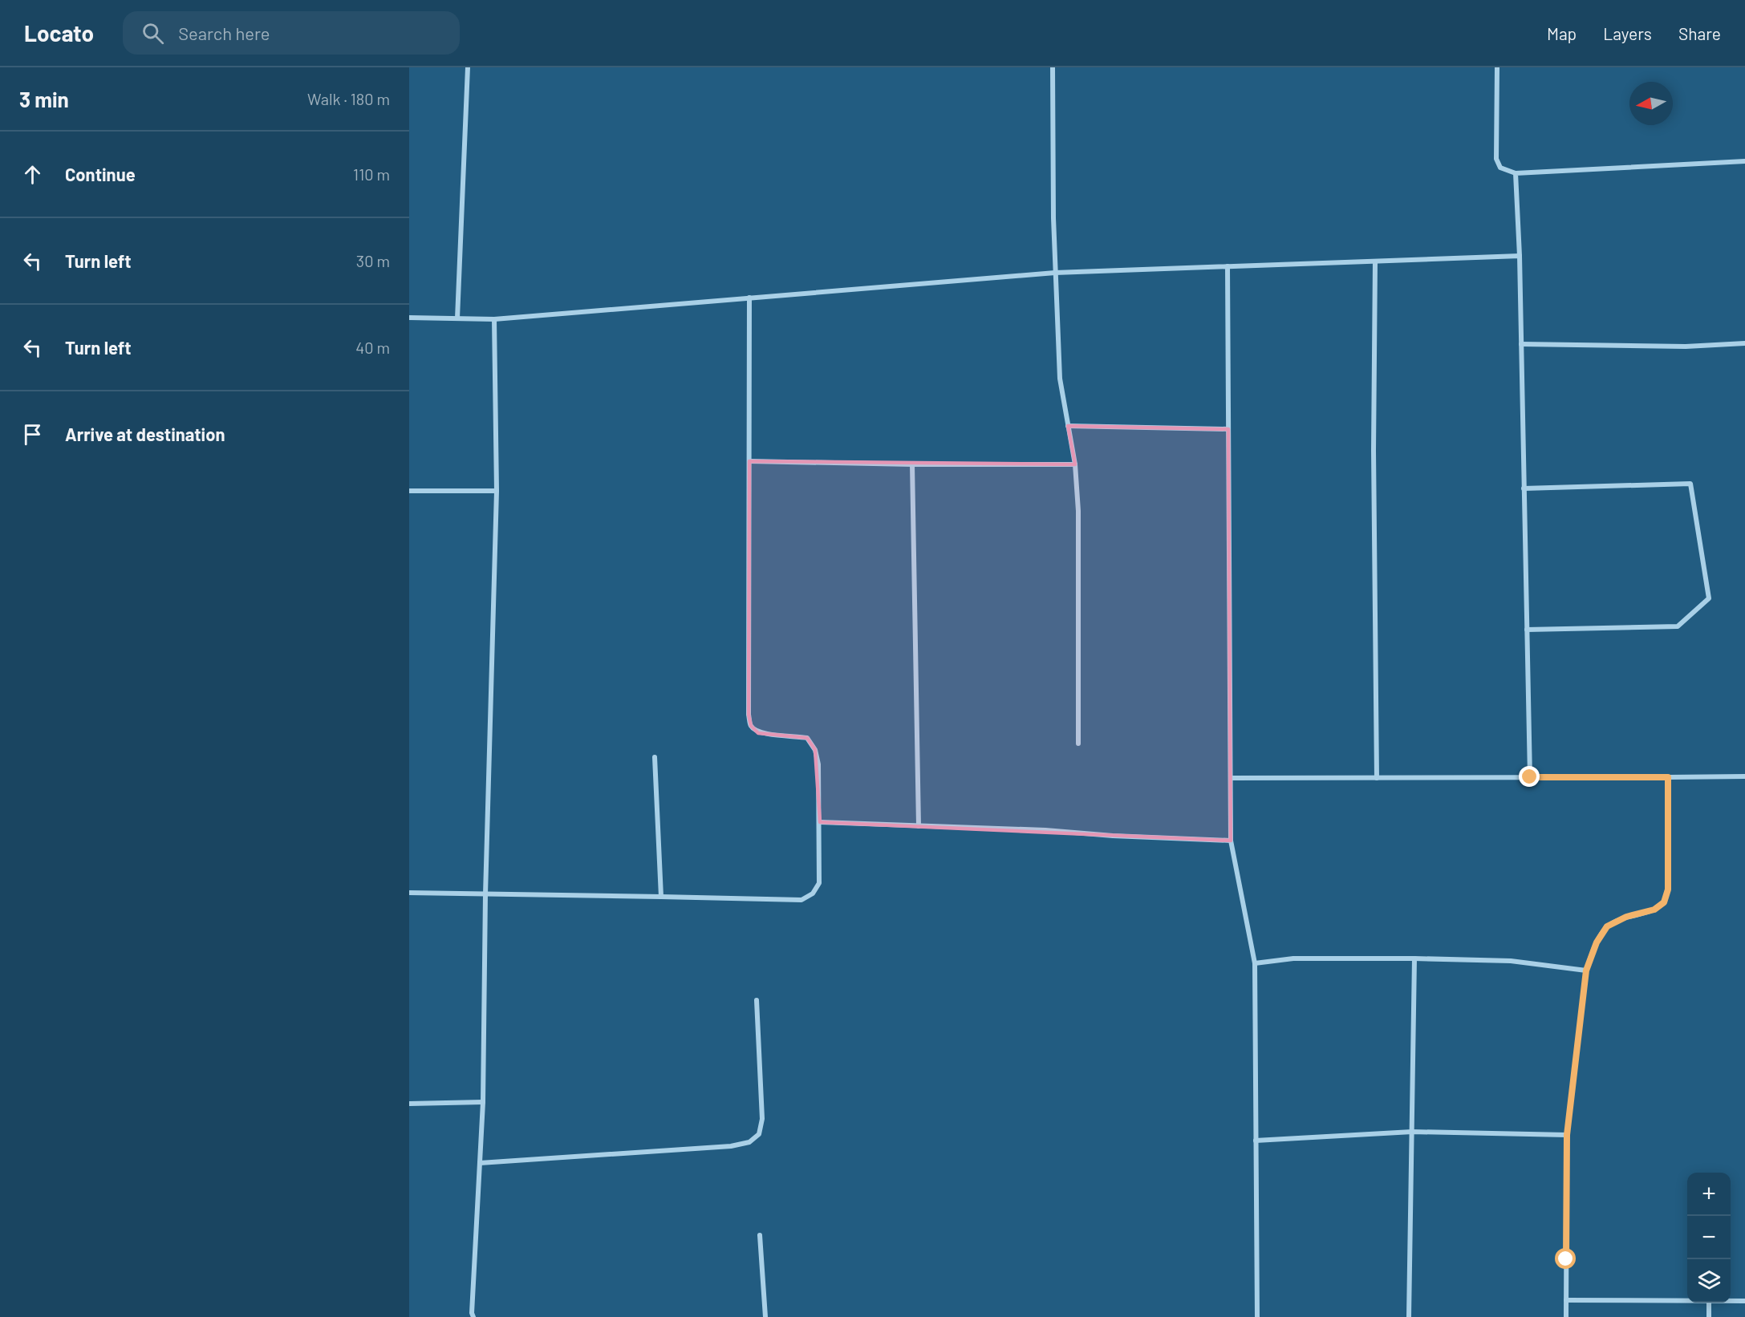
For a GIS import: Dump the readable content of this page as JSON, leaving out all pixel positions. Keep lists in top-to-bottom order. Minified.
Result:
{"north":"left","page":{"header":"Locato","search":"Search here","nav":["Map","Layers","Share"],"heading":["3 min","Walk · 180 m"],"list":[["Continue","110 m"],["Turn left","30 m"],["Turn left","40 m"],"Arrive at destination"],"map_buttons":["+","−"]}}
